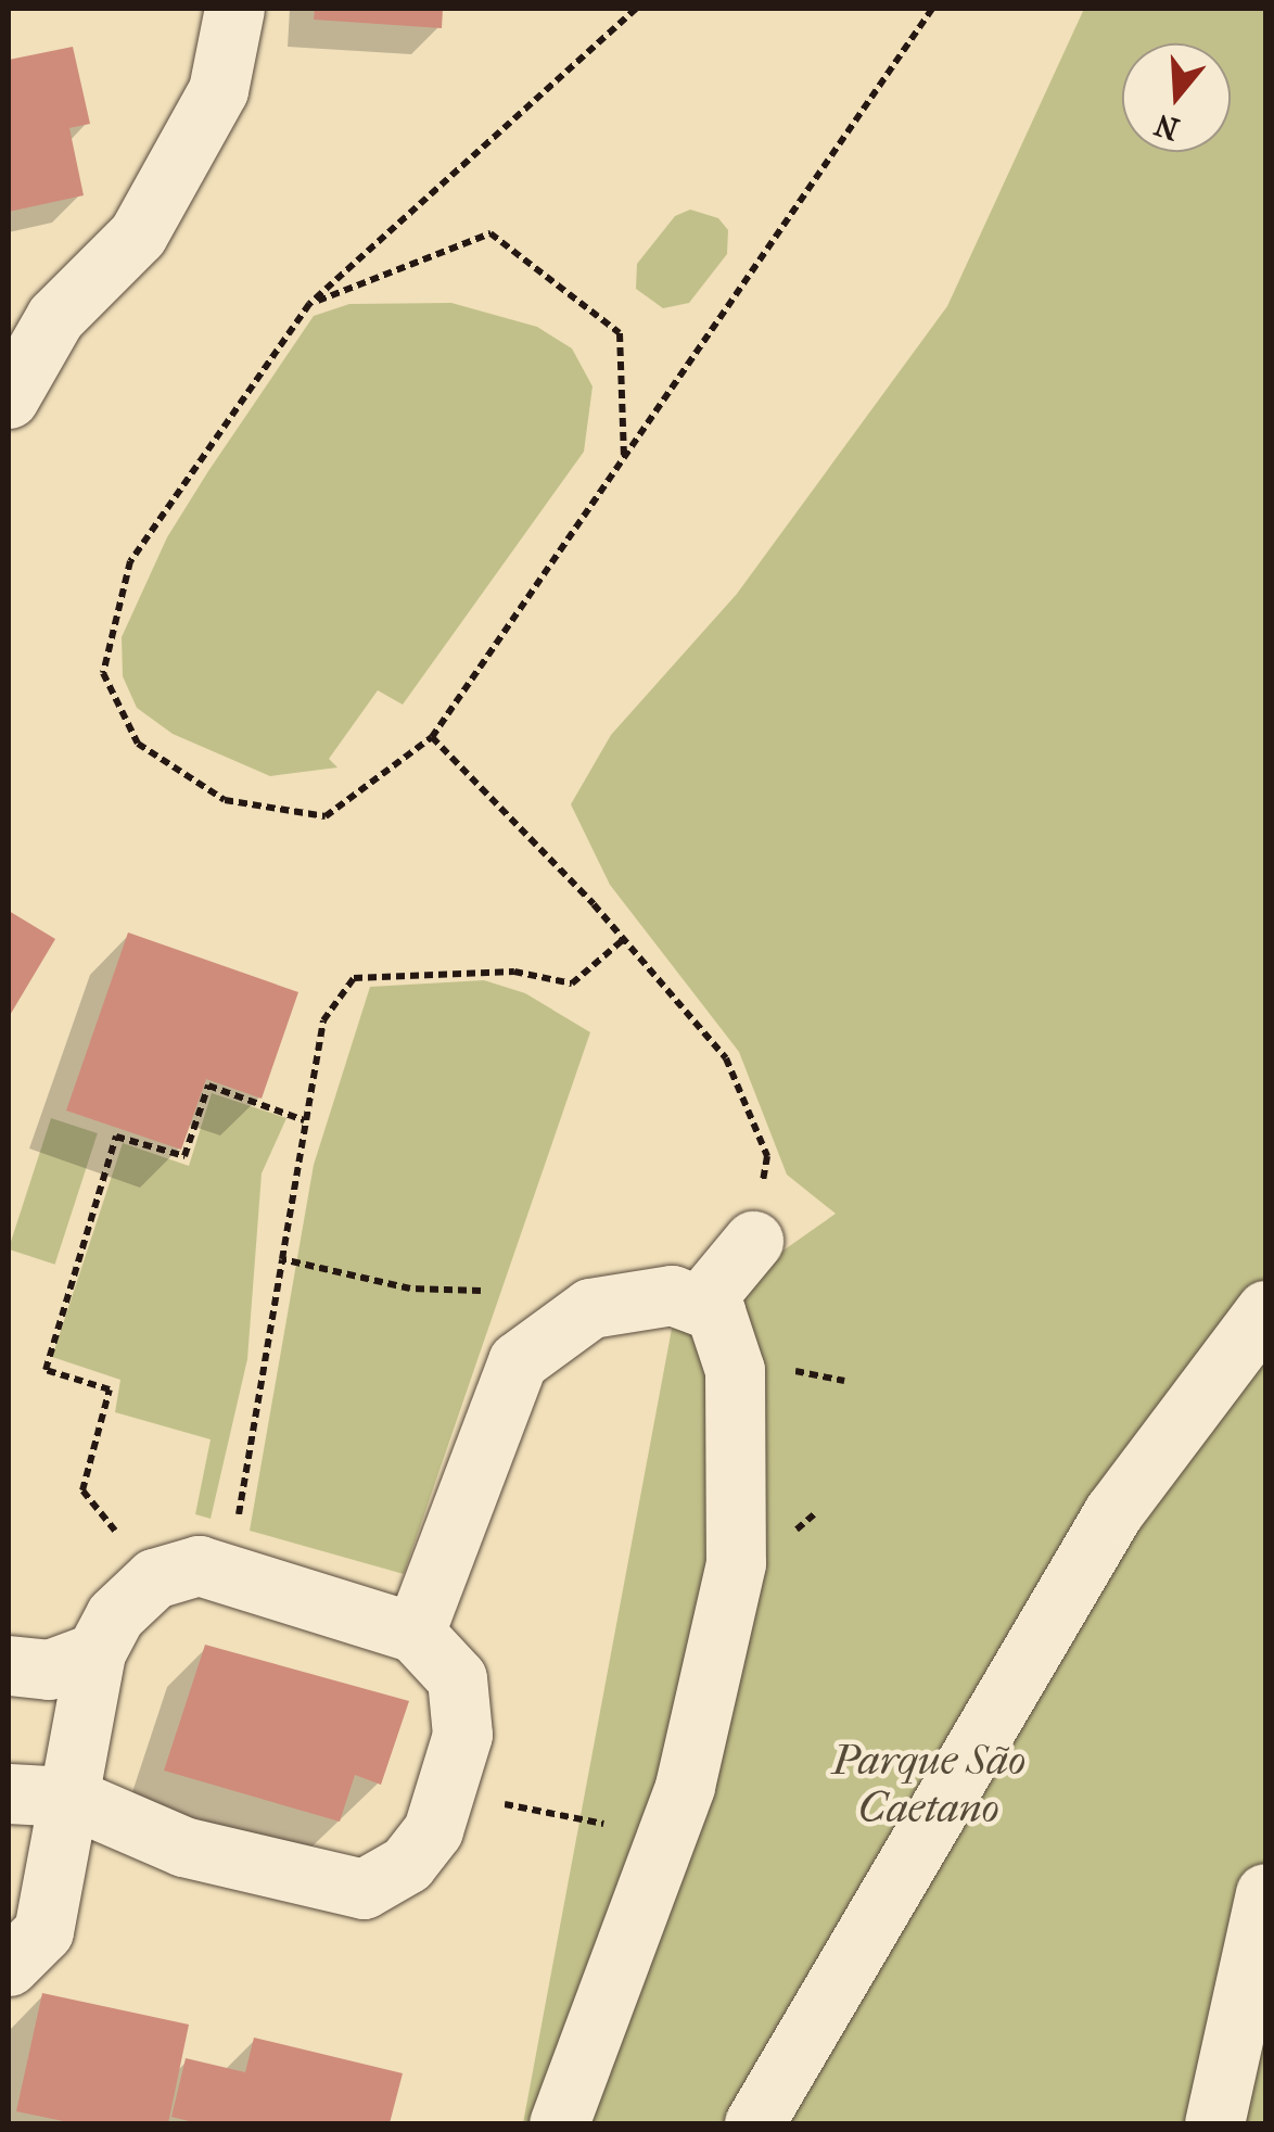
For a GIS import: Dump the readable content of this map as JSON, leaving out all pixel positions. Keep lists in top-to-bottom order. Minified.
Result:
{"parks":["Parque São Caetano"],"north":"bottom"}
